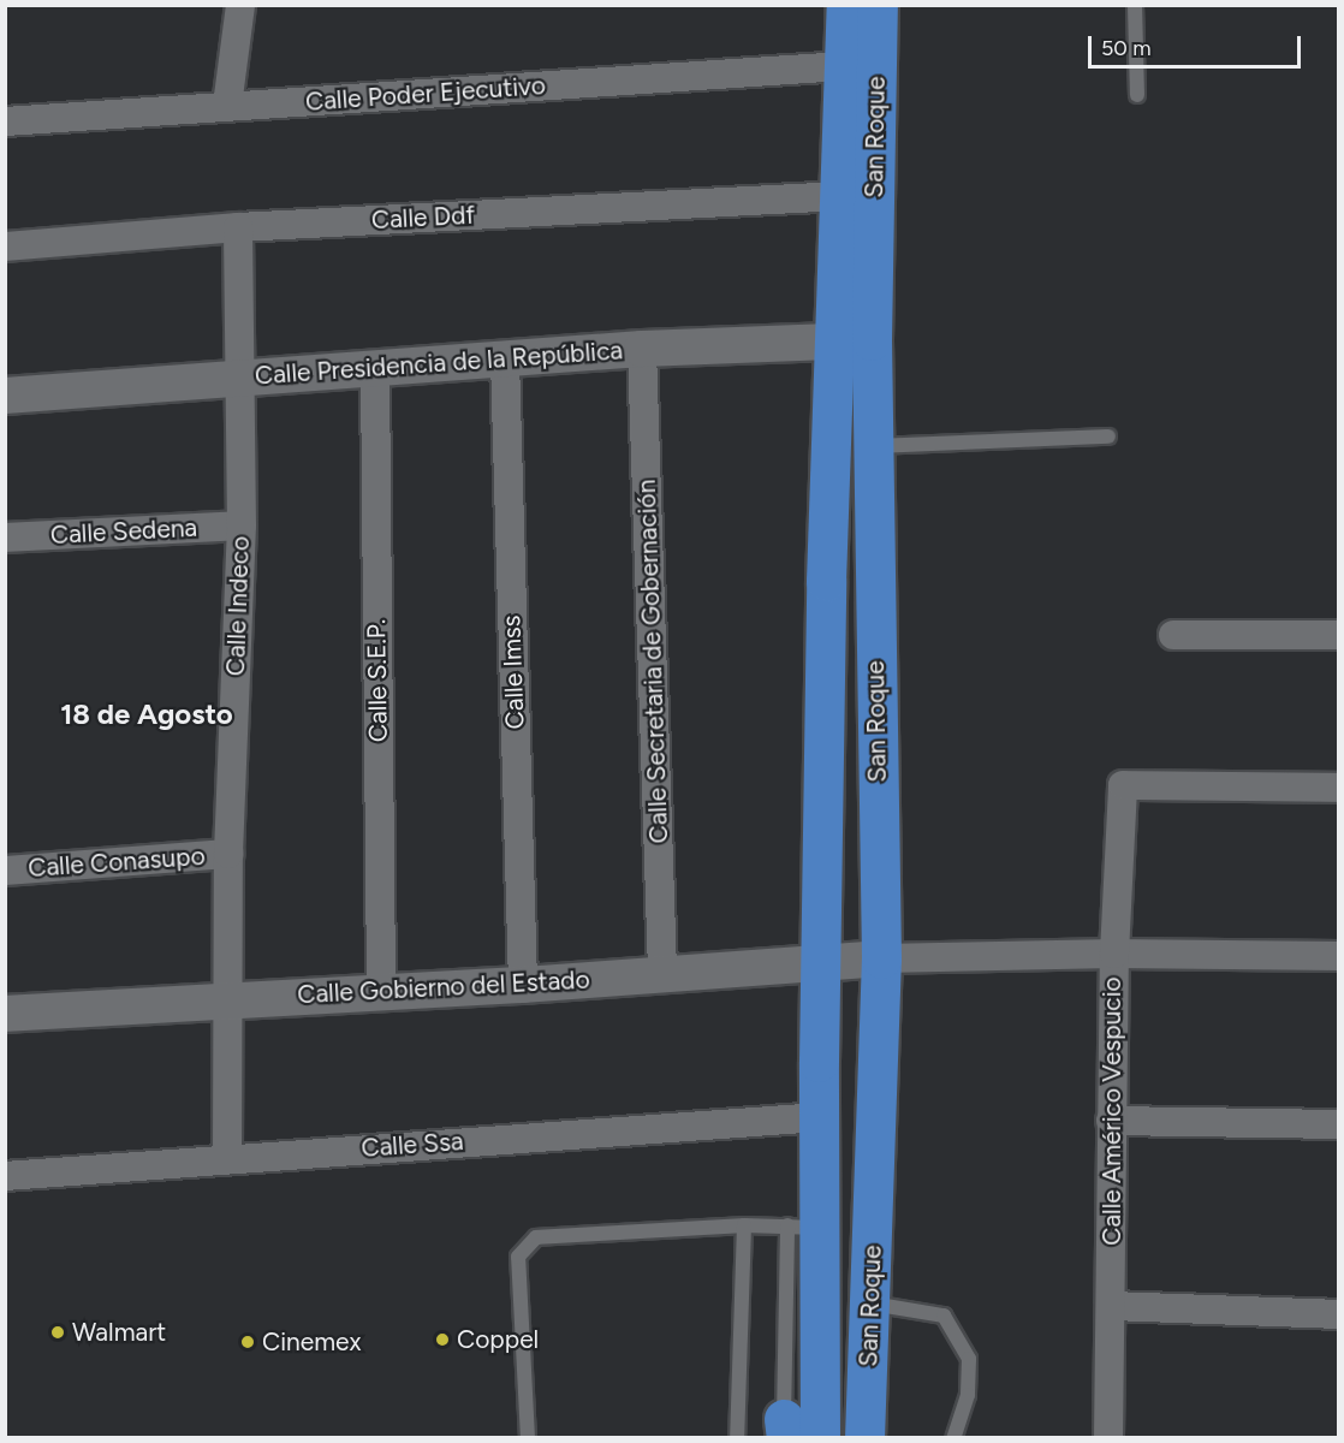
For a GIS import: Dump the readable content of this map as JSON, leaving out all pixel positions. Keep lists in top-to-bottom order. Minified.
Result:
{"streets":{"main road":["San Roque"],"street":["Calle Poder Ejecutivo","Calle Ddf","Calle Presidencia de la República","Calle Sedena","Calle Indeco","Calle Secretaria de Gobernación","Calle Imss","Calle S.E.P.","Calle Conasupo","Calle Gobierno del Estado","Calle Américo Vespucio","Calle Ssa"]},"crossings":[["Calle Poder Ejecutivo","San Roque"],["San Roque","Calle Ddf"],["San Roque","Calle Presidencia de la República"],["San Roque","Calle Gobierno del Estado"],["San Roque","Calle Ssa"],["Calle Ddf","Calle Indeco"],["Calle Presidencia de la República","Calle Indeco"],["Calle Presidencia de la República","Calle Secretaria de Gobernación"],["Calle Presidencia de la República","Calle Imss"],["Calle Presidencia de la República","Calle S.E.P."],["Calle Sedena","Calle Indeco"],["Calle Indeco","Calle Conasupo"],["Calle Indeco","Calle Gobierno del Estado"],["Calle Indeco","Calle Ssa"],["Calle Secretaria de Gobernación","Calle Gobierno del Estado"],["Calle Imss","Calle Gobierno del Estado"],["Calle S.E.P.","Calle Gobierno del Estado"]],"districts":["18 de Agosto"],"places":["Walmart","Coppel","Cinemex"],"scale_bar":"50 m"}
